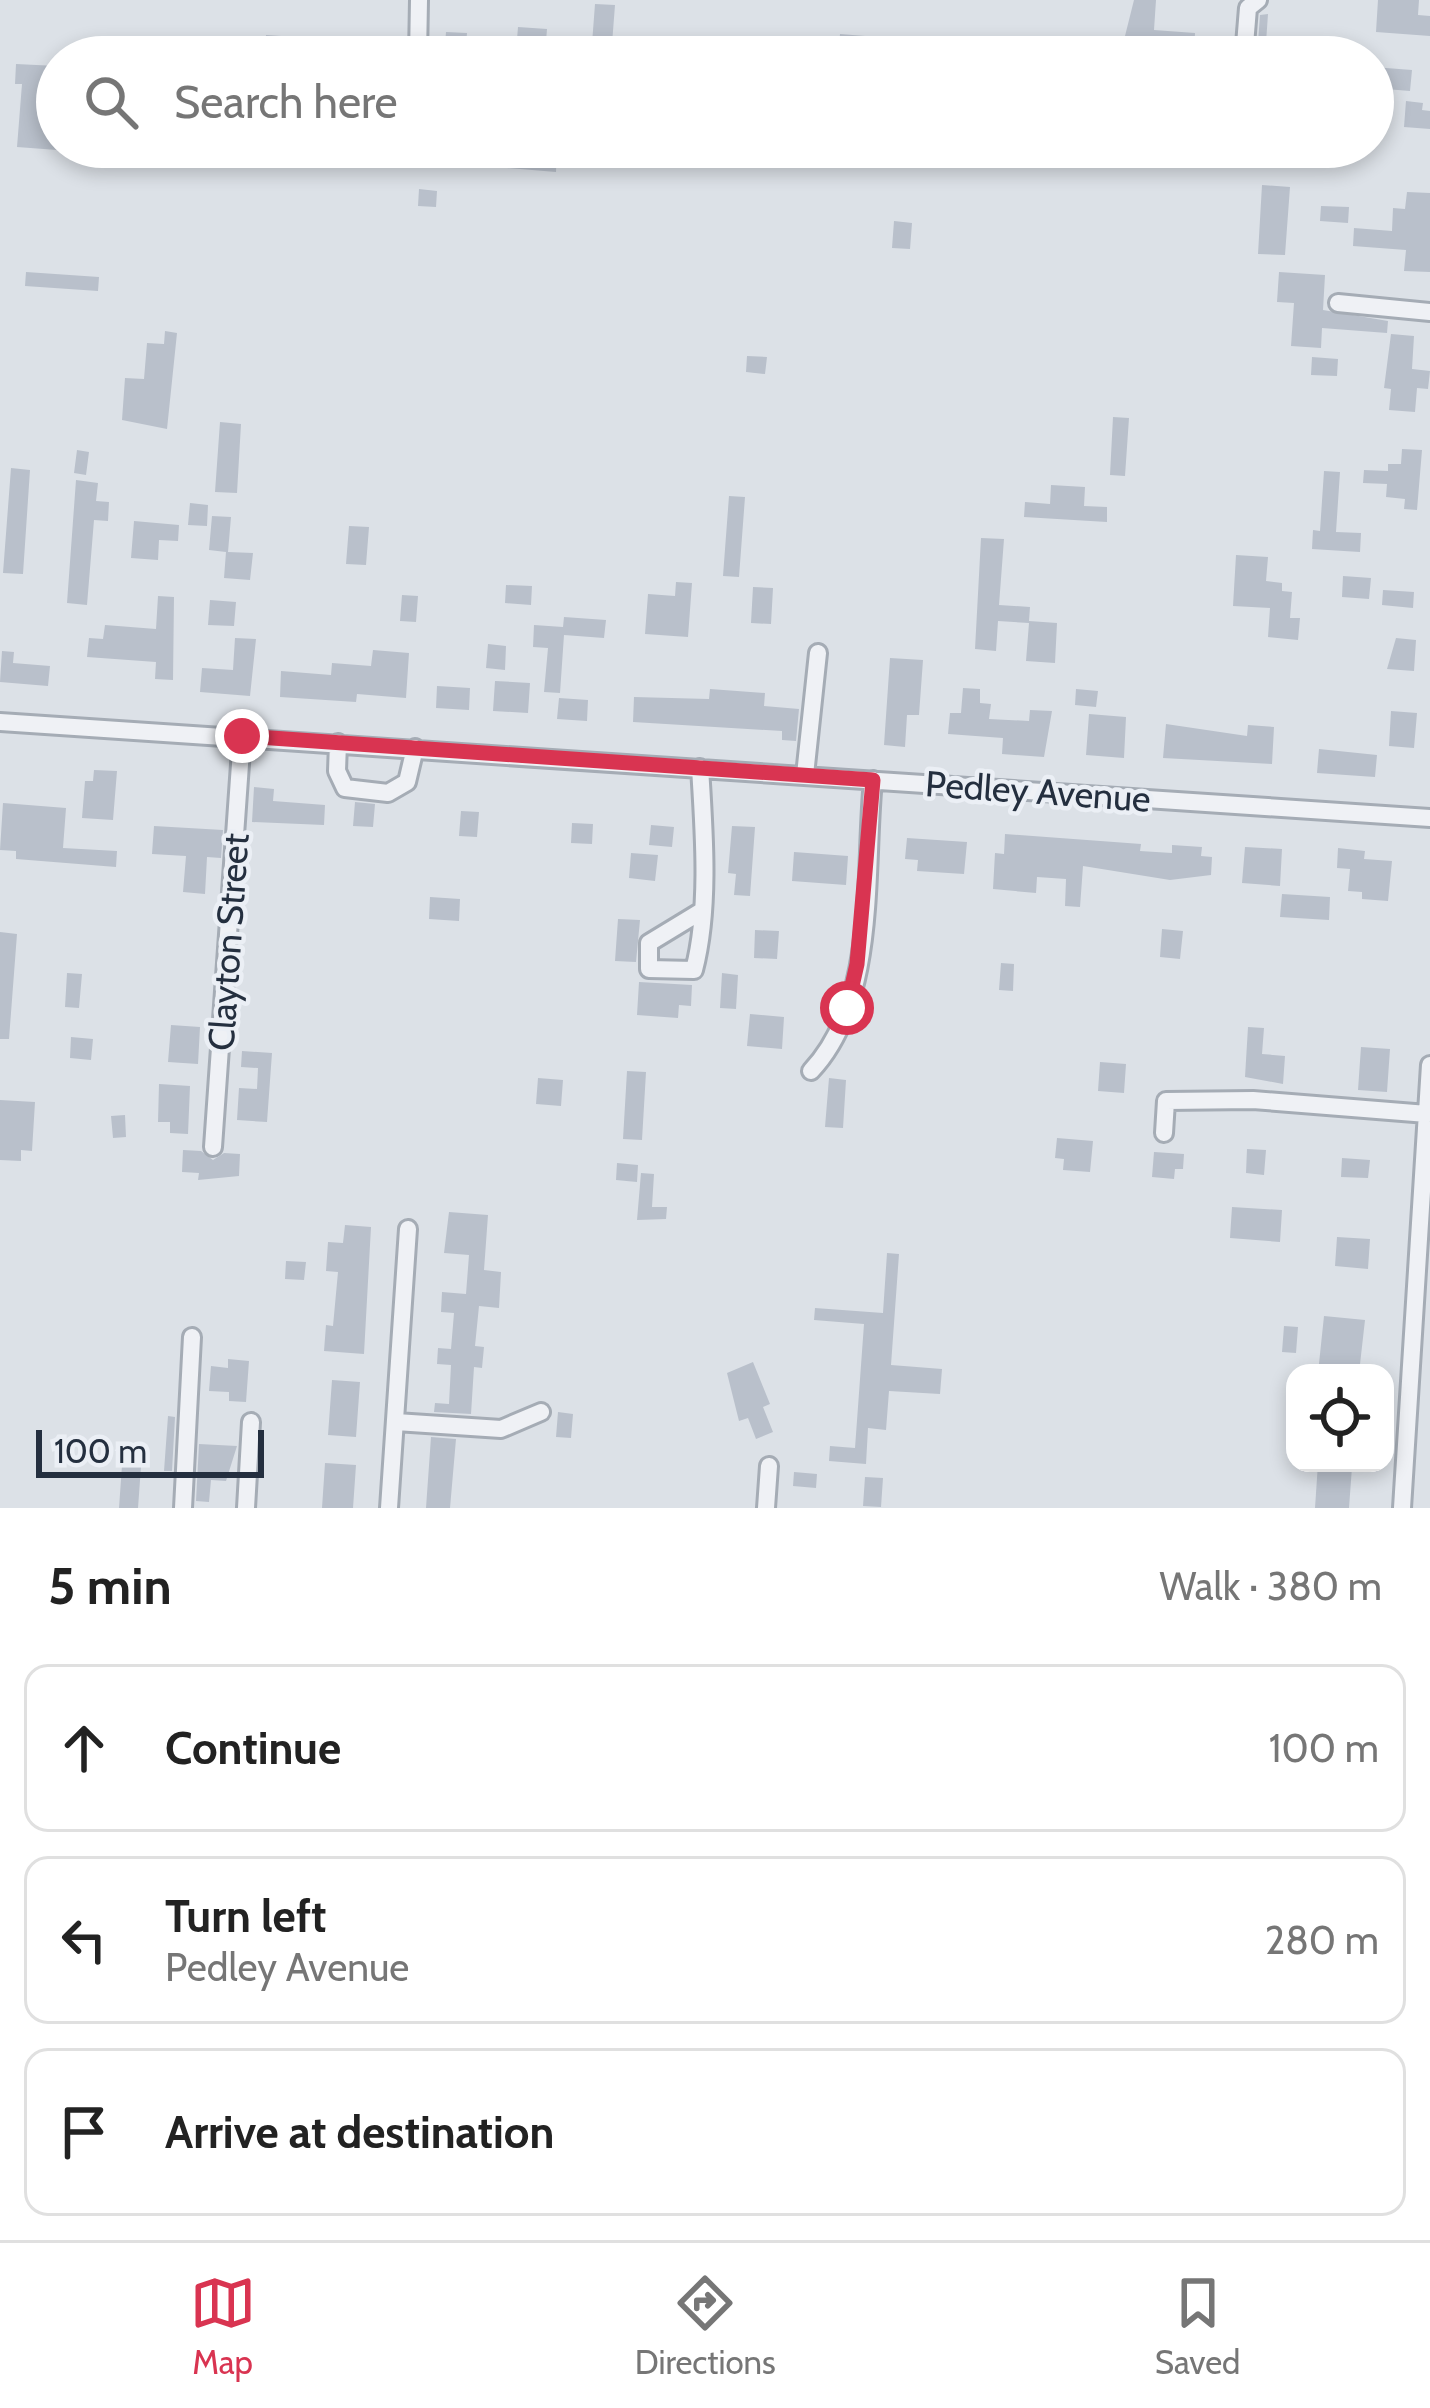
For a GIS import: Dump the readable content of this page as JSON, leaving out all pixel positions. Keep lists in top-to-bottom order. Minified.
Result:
{"streets":{"street":["Pedley Avenue","Clayton Street"]},"crossings":[["Pedley Avenue","Clayton Street"]],"scale_bar":"100 m","page":{"search":"Search here","scale":"100 m","heading":["5 min","Walk · 380 m"],"list":[["Continue","100 m"],["Turn left","Pedley Avenue","280 m"],"Arrive at destination"],"nav":["Map","Directions","Saved"]}}
